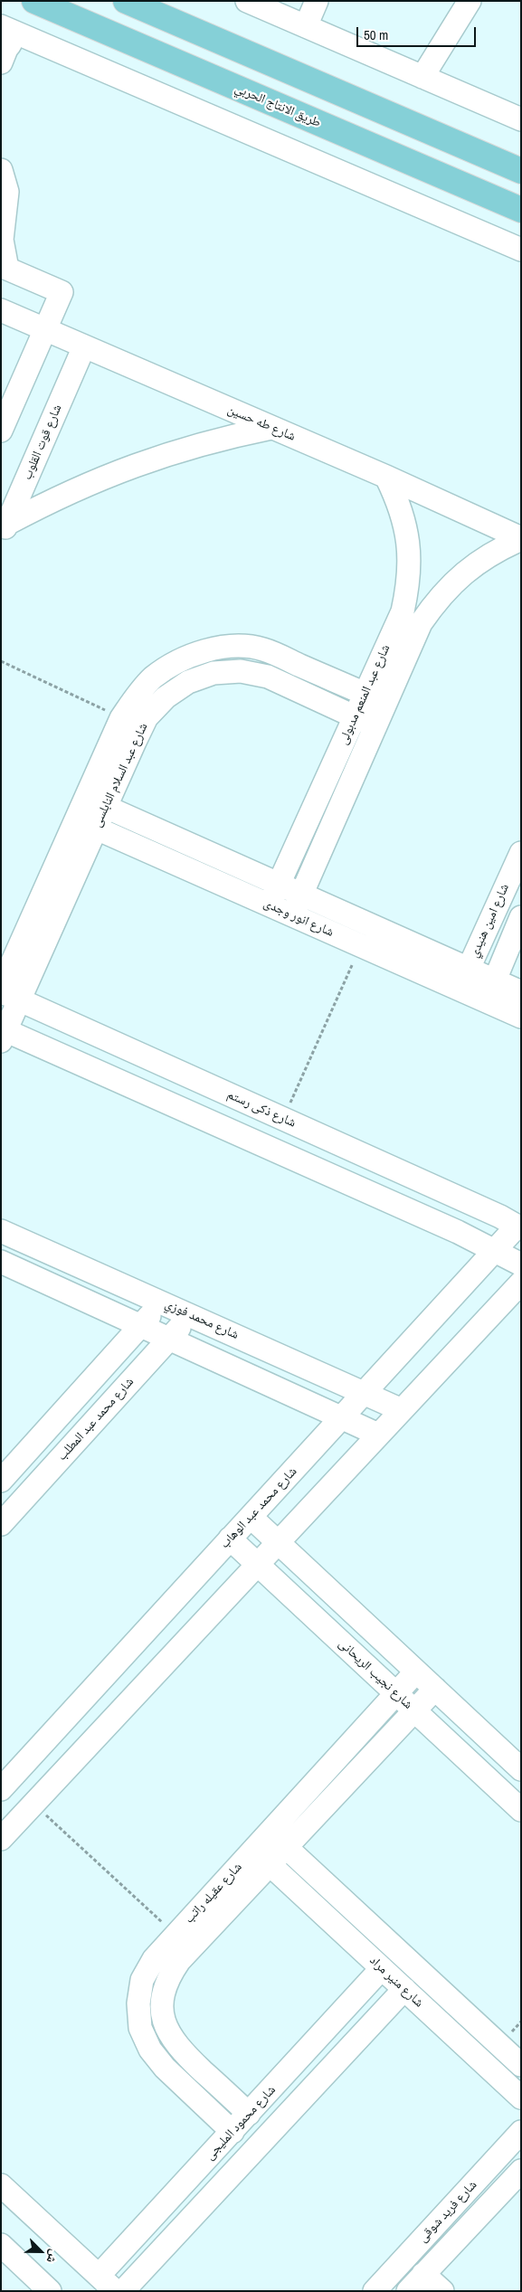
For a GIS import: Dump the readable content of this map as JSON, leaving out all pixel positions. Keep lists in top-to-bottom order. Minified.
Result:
{"streets":{"main road":["طريق الانتاج الحربي"],"street":["شارع طه حسين","شارع قوت القلوب","شارع عبد المنعم مدبولى","شارع عبد السلام النابلسى","شارع انور وجدى","شارع امين هنيدي","شارع ذكى رستم","شارع محمد فوزي","شارع محمد عبد المطلب","شارع محمد عبد الوهاب","شارع نجيب الريحانى","شارع عقيله راتب","شارع منير مراد","شارع محمود المليجى","شارع فريد شوقى"]},"crossings":[["شارع طه حسين","شارع قوت القلوب"],["شارع طه حسين","شارع عبد المنعم مدبولى"],["شارع عبد المنعم مدبولى","شارع عبد السلام النابلسى"],["شارع عبد المنعم مدبولى","شارع انور وجدى"],["شارع عبد السلام النابلسى","شارع انور وجدى"],["شارع عبد السلام النابلسى","شارع ذكى رستم"],["شارع انور وجدى","شارع امين هنيدي"],["شارع ذكى رستم","شارع محمد عبد الوهاب"],["شارع محمد فوزي","شارع محمد عبد المطلب"],["شارع محمد فوزي","شارع محمد عبد الوهاب"],["شارع محمد عبد الوهاب","شارع نجيب الريحانى"],["شارع نجيب الريحانى","شارع عقيله راتب"],["شارع عقيله راتب","شارع منير مراد"],["شارع عقيله راتب","شارع محمود المليجى"],["شارع منير مراد","شارع محمود المليجى"]],"scale_bar":"50 m","north":"bottom right"}
